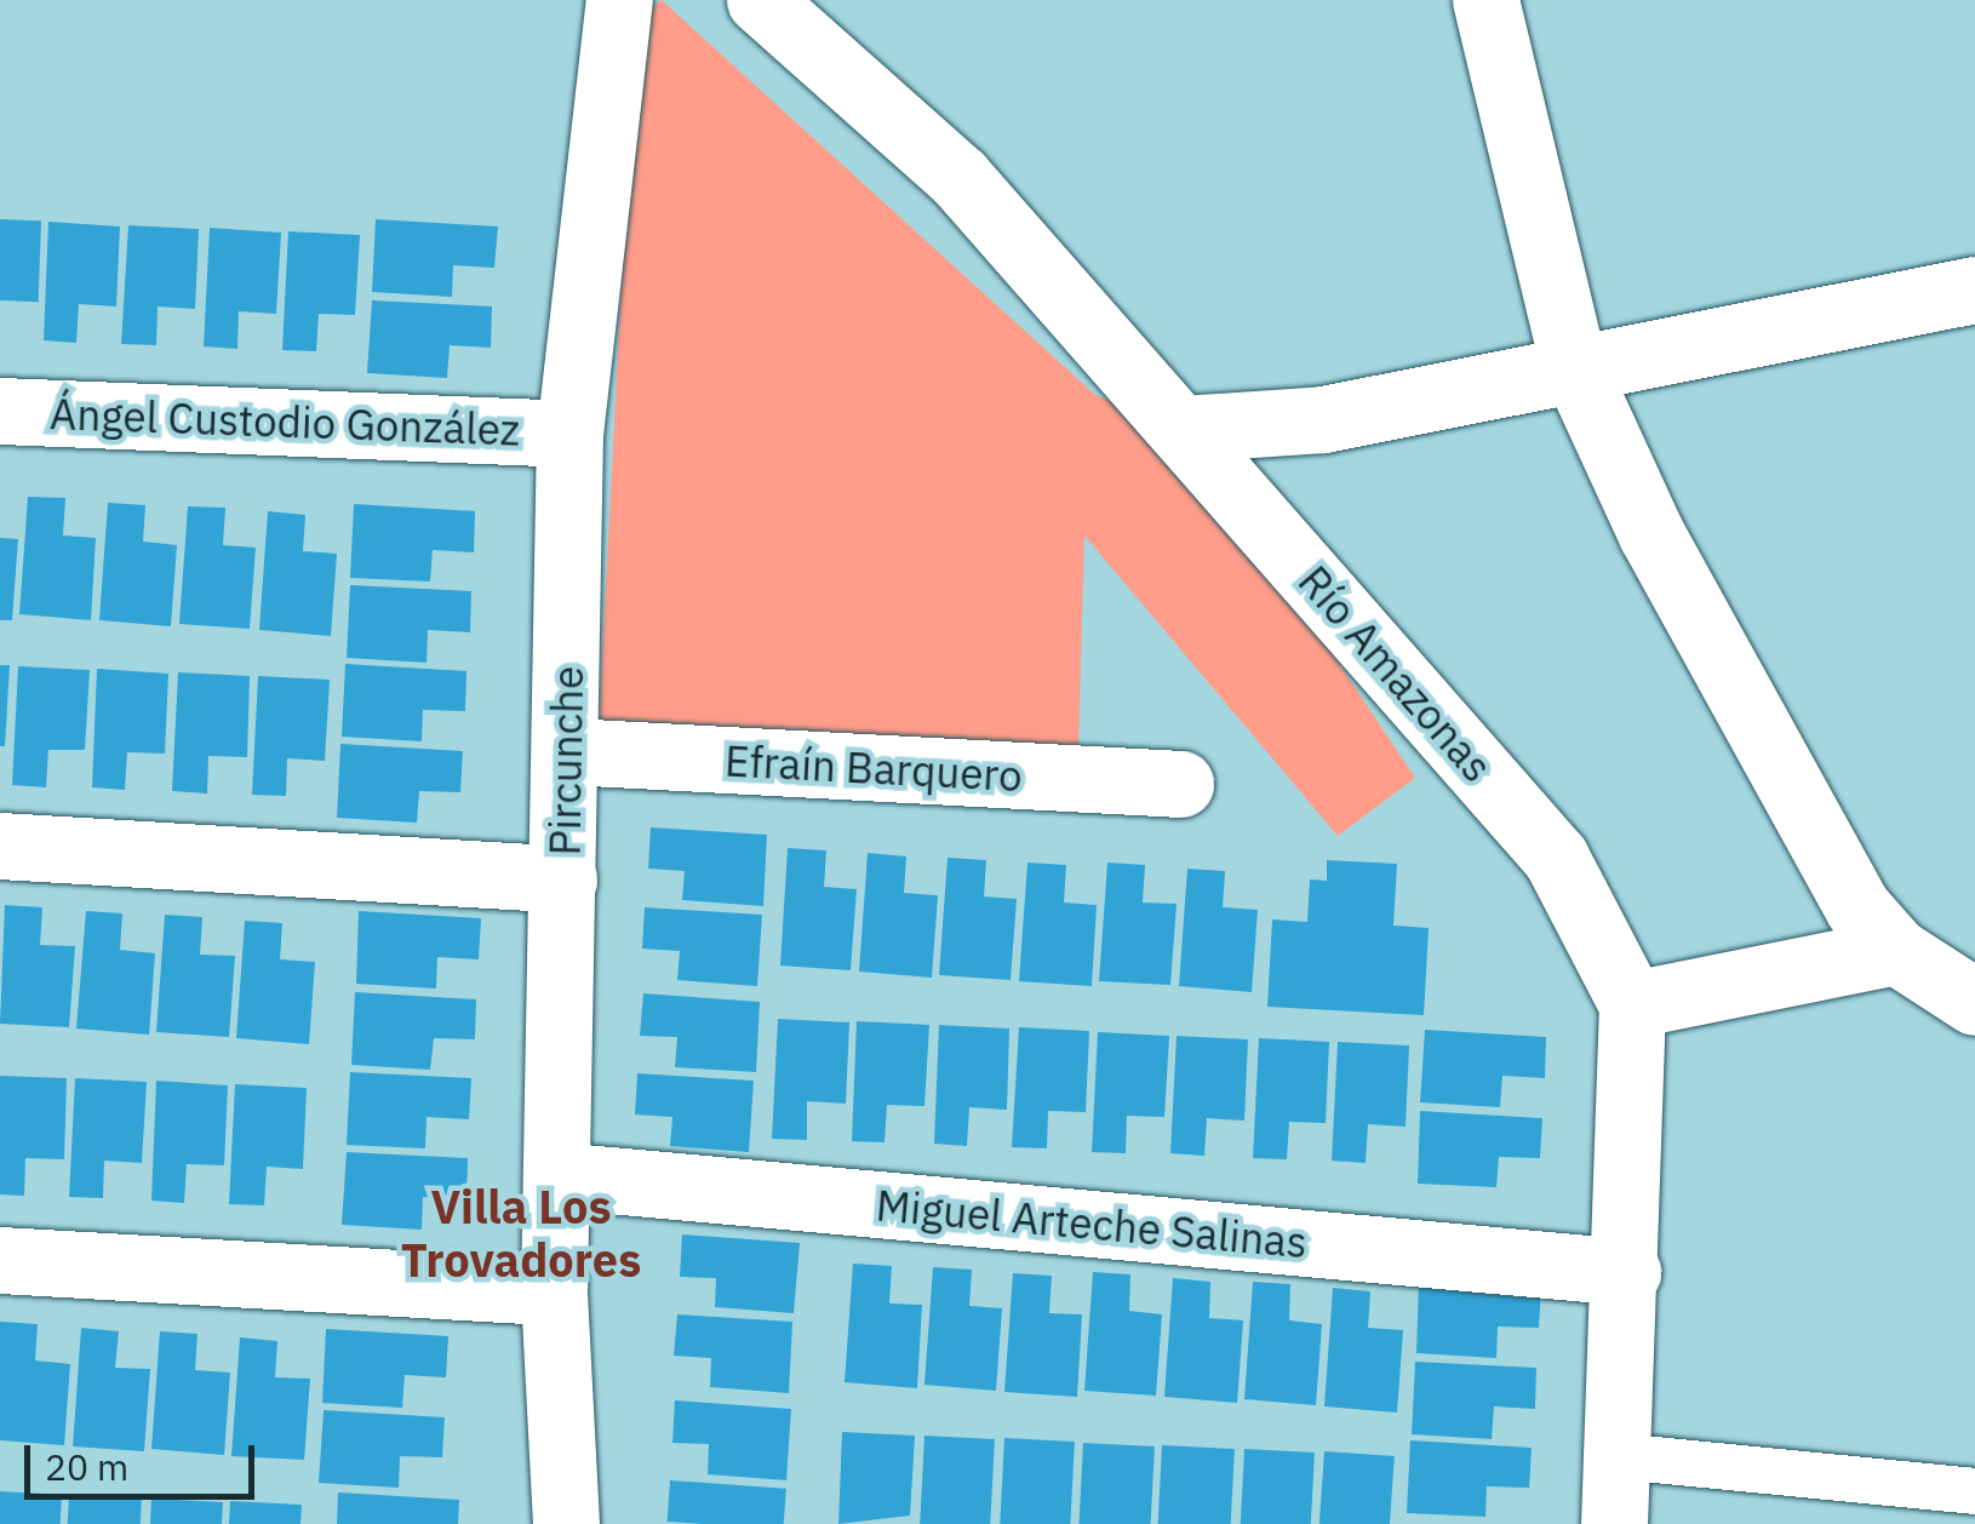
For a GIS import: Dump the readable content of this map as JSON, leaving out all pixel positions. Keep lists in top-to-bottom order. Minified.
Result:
{"streets":{"street":["Ángel Custodio González","Río Amazonas","Pircunche","Efraín Barquero","Miguel Arteche Salinas"]},"crossings":[["Ángel Custodio González","Pircunche"],["Río Amazonas","Miguel Arteche Salinas"],["Pircunche","Efraín Barquero"],["Pircunche","Miguel Arteche Salinas"]],"districts":["Villa Los Trovadores"],"scale_bar":"20 m"}
